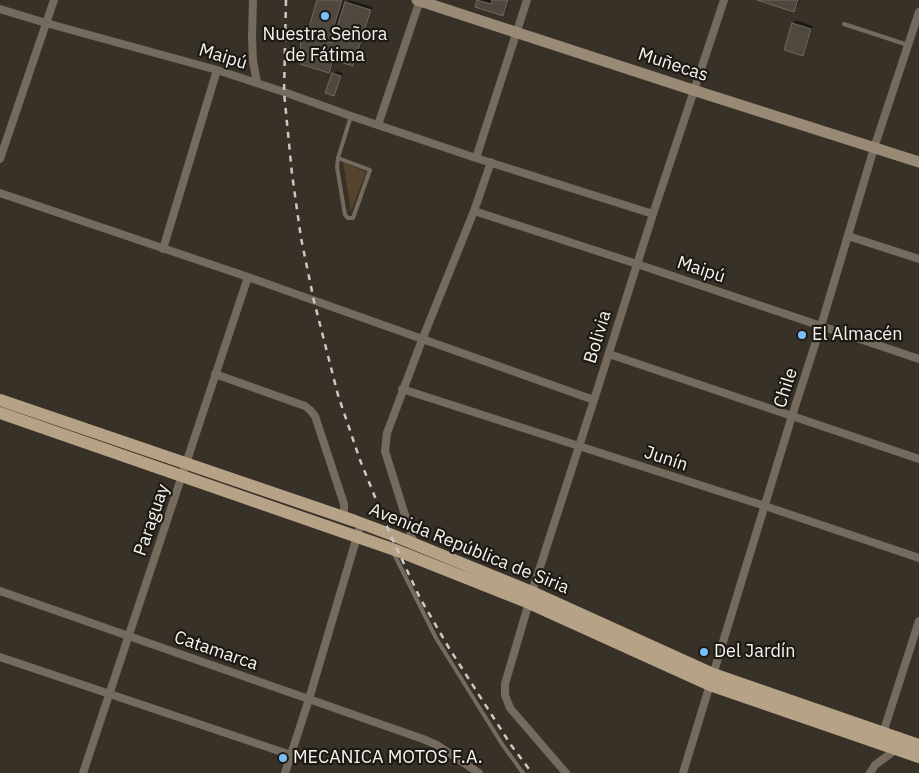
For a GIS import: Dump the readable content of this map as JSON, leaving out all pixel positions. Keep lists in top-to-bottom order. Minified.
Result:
{"streets":{"main road":["Avenida República de Siria"],"street":["Maipú","Muñecas","Bolivia","Chile","Junín","Paraguay","Catamarca"]},"crossings":[["Maipú","Bolivia"],["Maipú","Chile"],["Muñecas","Bolivia"],["Muñecas","Chile"],["Bolivia","Junín"],["Bolivia","Avenida República de Siria"],["Chile","Junín"],["Chile","Avenida República de Siria"],["Paraguay","Avenida República de Siria"],["Paraguay","Catamarca"]],"places":["Nuestra Señora de Fátima","El Almacén","Del Jardín","MECANICA MOTOS F.A."]}
